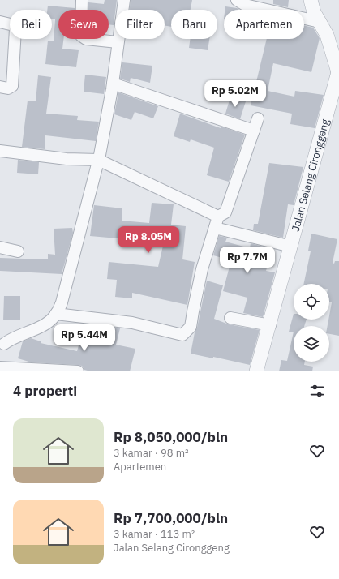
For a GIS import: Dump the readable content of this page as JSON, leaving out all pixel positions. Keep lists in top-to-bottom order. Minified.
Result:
{"streets":{"street":["Jalan Selang Cironggeng"]},"page":{"chip":["Beli","Sewa","Filter","Baru","Apartemen"],"price":["Rp 5.02M","Rp 8.05M","Rp 7.7M","Rp 5.44M"],"heading":"4 properti","list":[{"name":"Rp 8,050,000/bln","note":"3 kamar · 98 m² · Apartemen"},{"name":"Rp 7,700,000/bln","note":"3 kamar · 113 m² · Jalan Selang Cironggeng"}]}}
